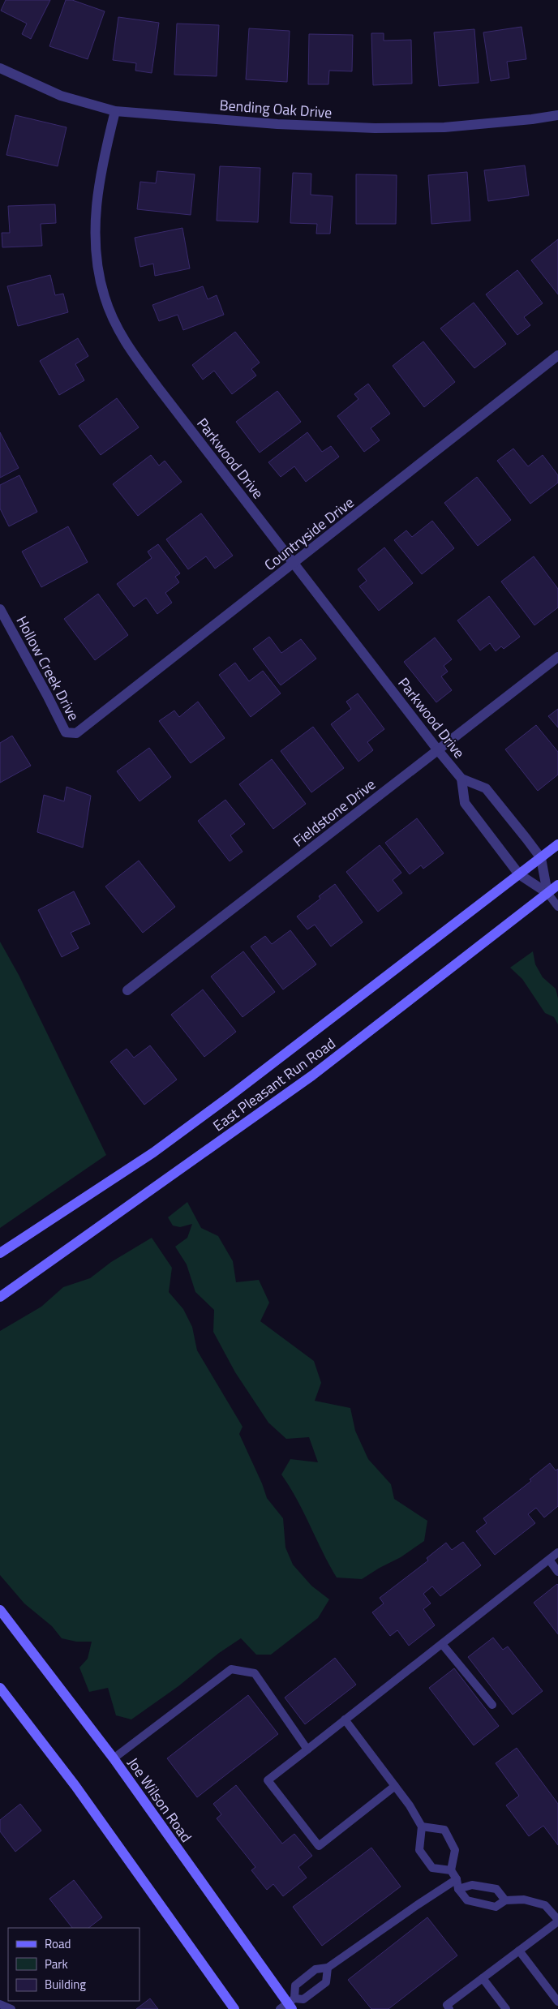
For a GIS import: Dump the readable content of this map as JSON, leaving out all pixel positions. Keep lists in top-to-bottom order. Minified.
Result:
{"streets":{"main road":["East Pleasant Run Road","Joe Wilson Road"],"street":["Bending Oak Drive","Parkwood Drive","Countryside Drive","Hollow Creek Drive","Fieldstone Drive"]},"crossings":[["Bending Oak Drive","Parkwood Drive"],["Parkwood Drive","Countryside Drive"],["Parkwood Drive","Fieldstone Drive"],["Parkwood Drive","East Pleasant Run Road"],["Countryside Drive","Hollow Creek Drive"]],"legend":["Road","Park","Building"]}
